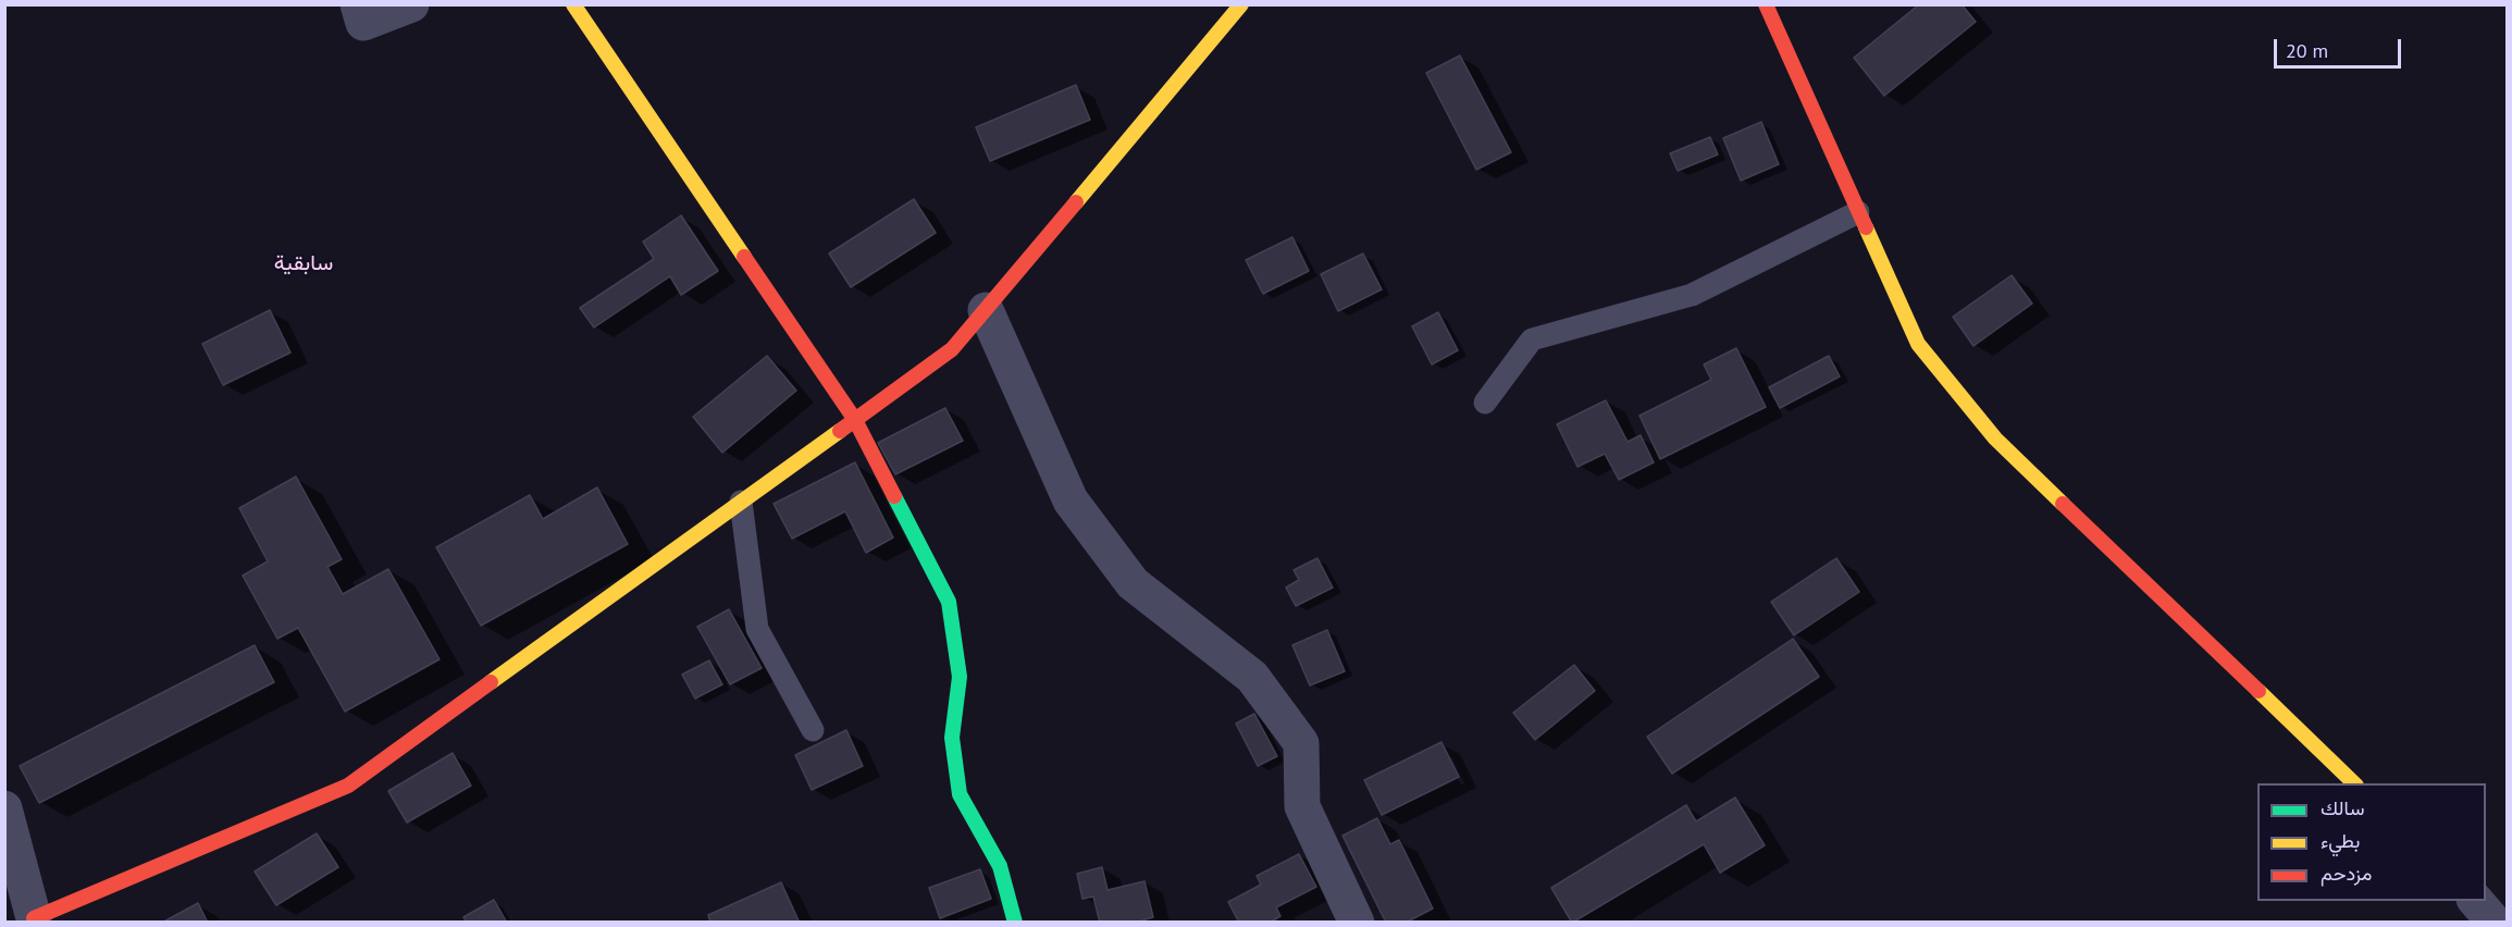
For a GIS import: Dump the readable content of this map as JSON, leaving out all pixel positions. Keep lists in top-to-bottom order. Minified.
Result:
{"districts":["سابقية"],"legend":["سالك","بطيء","مزدحم"],"scale_bar":"20 m"}
